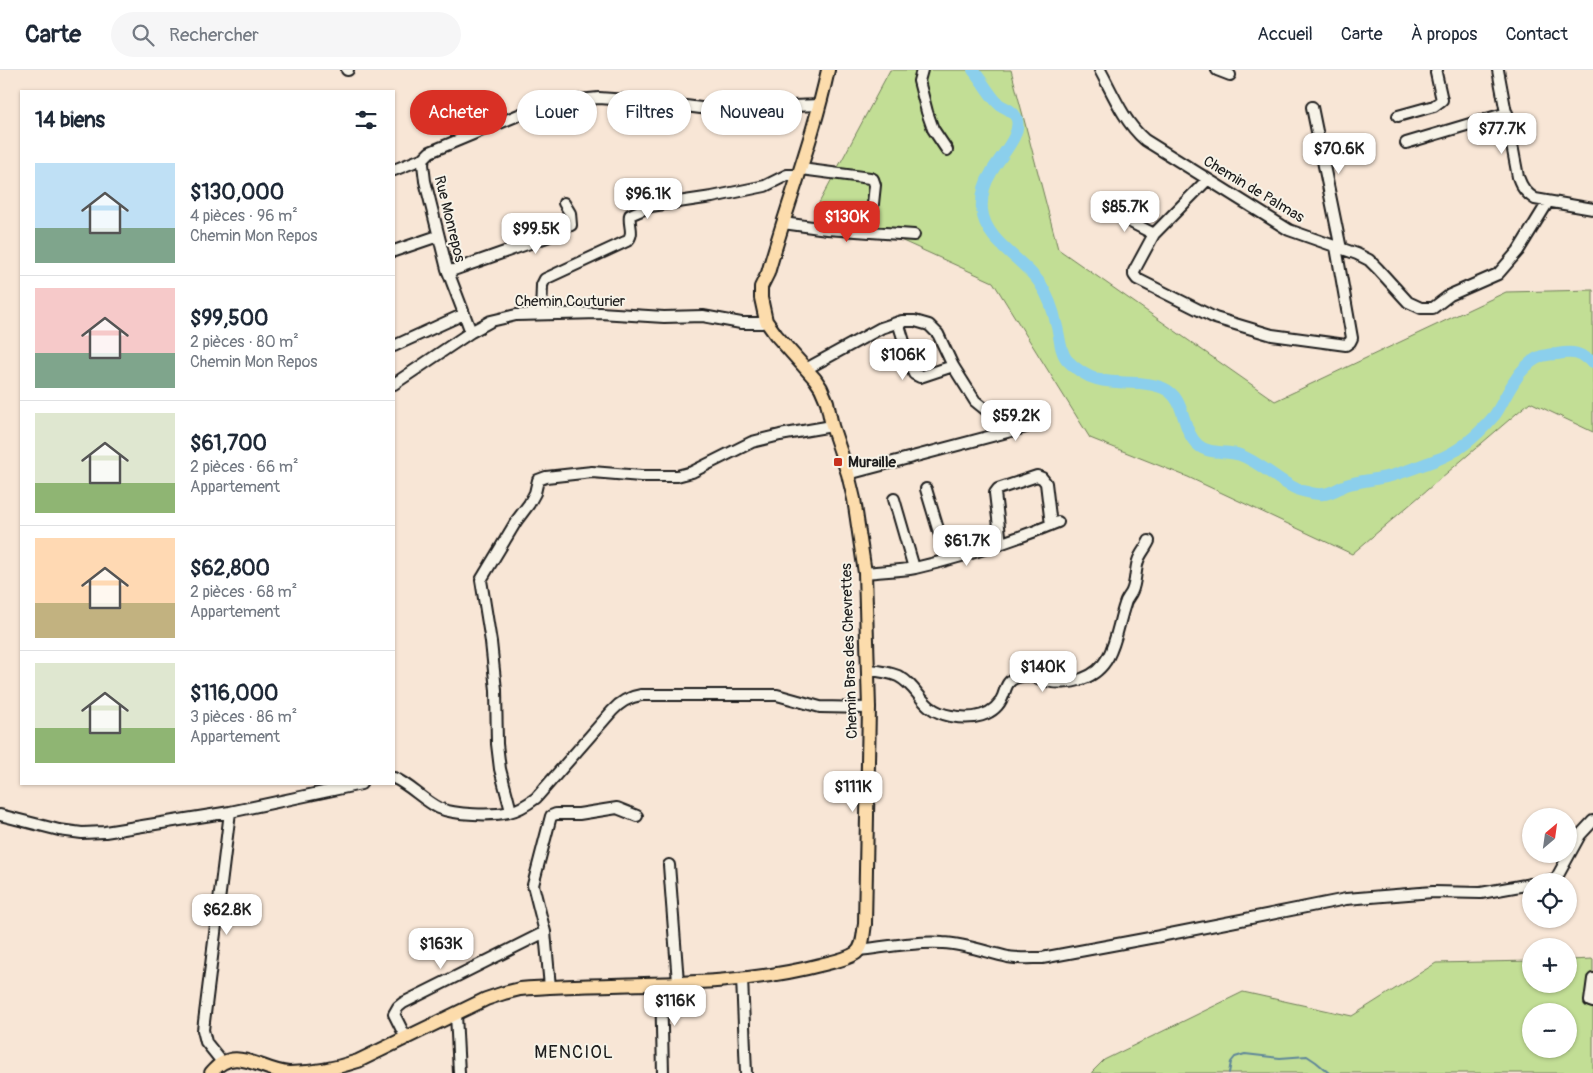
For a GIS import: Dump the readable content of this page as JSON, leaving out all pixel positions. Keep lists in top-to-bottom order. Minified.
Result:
{"streets":{"main road":["Chemin Bras des Chevrettes"],"street":["Chemin de Palmas","Rue Monrepos","Chemin Couturier"]},"crossings":[["Rue Monrepos","Chemin Couturier"],["Rue Monrepos","Chemin Bras des Chevrettes"],["Chemin Couturier","Chemin Bras des Chevrettes"]],"districts":["MENCIOL"],"places":{"transit":["Muraille"]},"north":"top right","page":{"header":"Carte","search":"Rechercher","nav":["Accueil","Carte","À propos","Contact"],"chip":["Acheter","Louer","Filtres","Nouveau"],"heading":"14 biens","price":["$77.7K","$70.6K","$96.1K","$85.7K","$130K","$99.5K","$106K","$59.2K","$61.7K","$140K","$111K","$62.8K","$163K","$116K"],"list":[{"name":"$130,000","note":"4 pièces · 96 m² · Chemin Mon Repos"},{"name":"$99,500","note":"2 pièces · 80 m² · Chemin Mon Repos"},{"name":"$61,700","note":"2 pièces · 66 m² · Appartement"},{"name":"$62,800","note":"2 pièces · 68 m² · Appartement"},{"name":"$116,000","note":"3 pièces · 86 m² · Appartement"}],"map_buttons":["+","−"]}}
